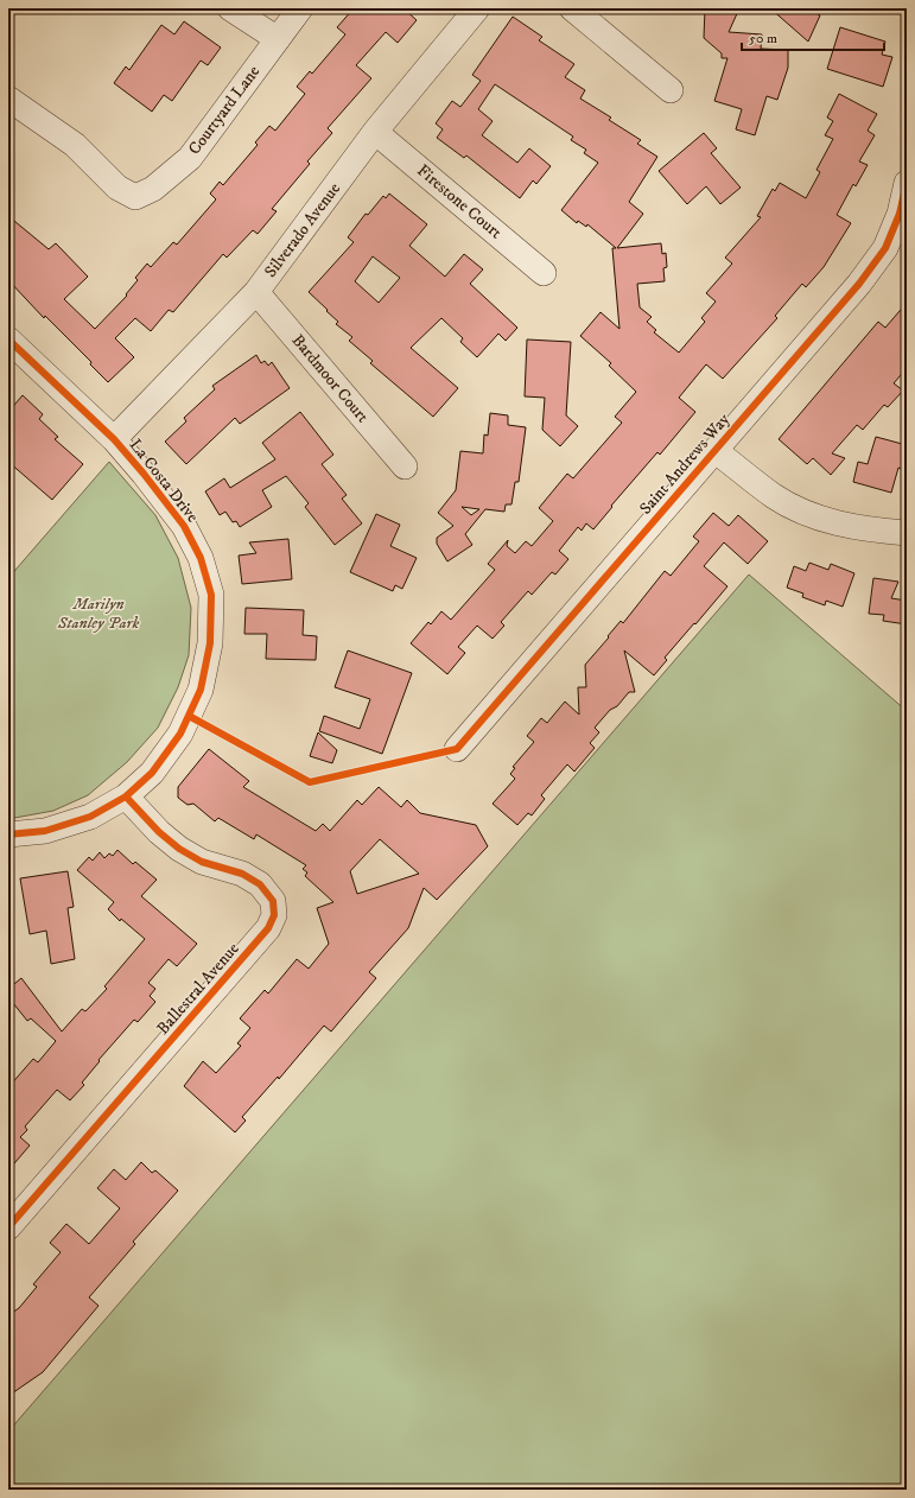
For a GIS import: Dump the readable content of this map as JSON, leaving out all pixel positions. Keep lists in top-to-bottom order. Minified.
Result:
{"streets":{"street":["Courtyard Lane","Firestone Court","Silverado Avenue","Bardmoor Court","Saint Andrews Way","La Costa Drive","Ballestral Avenue"]},"crossings":[["Firestone Court","Silverado Avenue"],["Silverado Avenue","Bardmoor Court"],["Silverado Avenue","La Costa Drive"],["La Costa Drive","Ballestral Avenue"]],"parks":["Marilyn Stanley Park"],"scale_bar":"50 m"}
